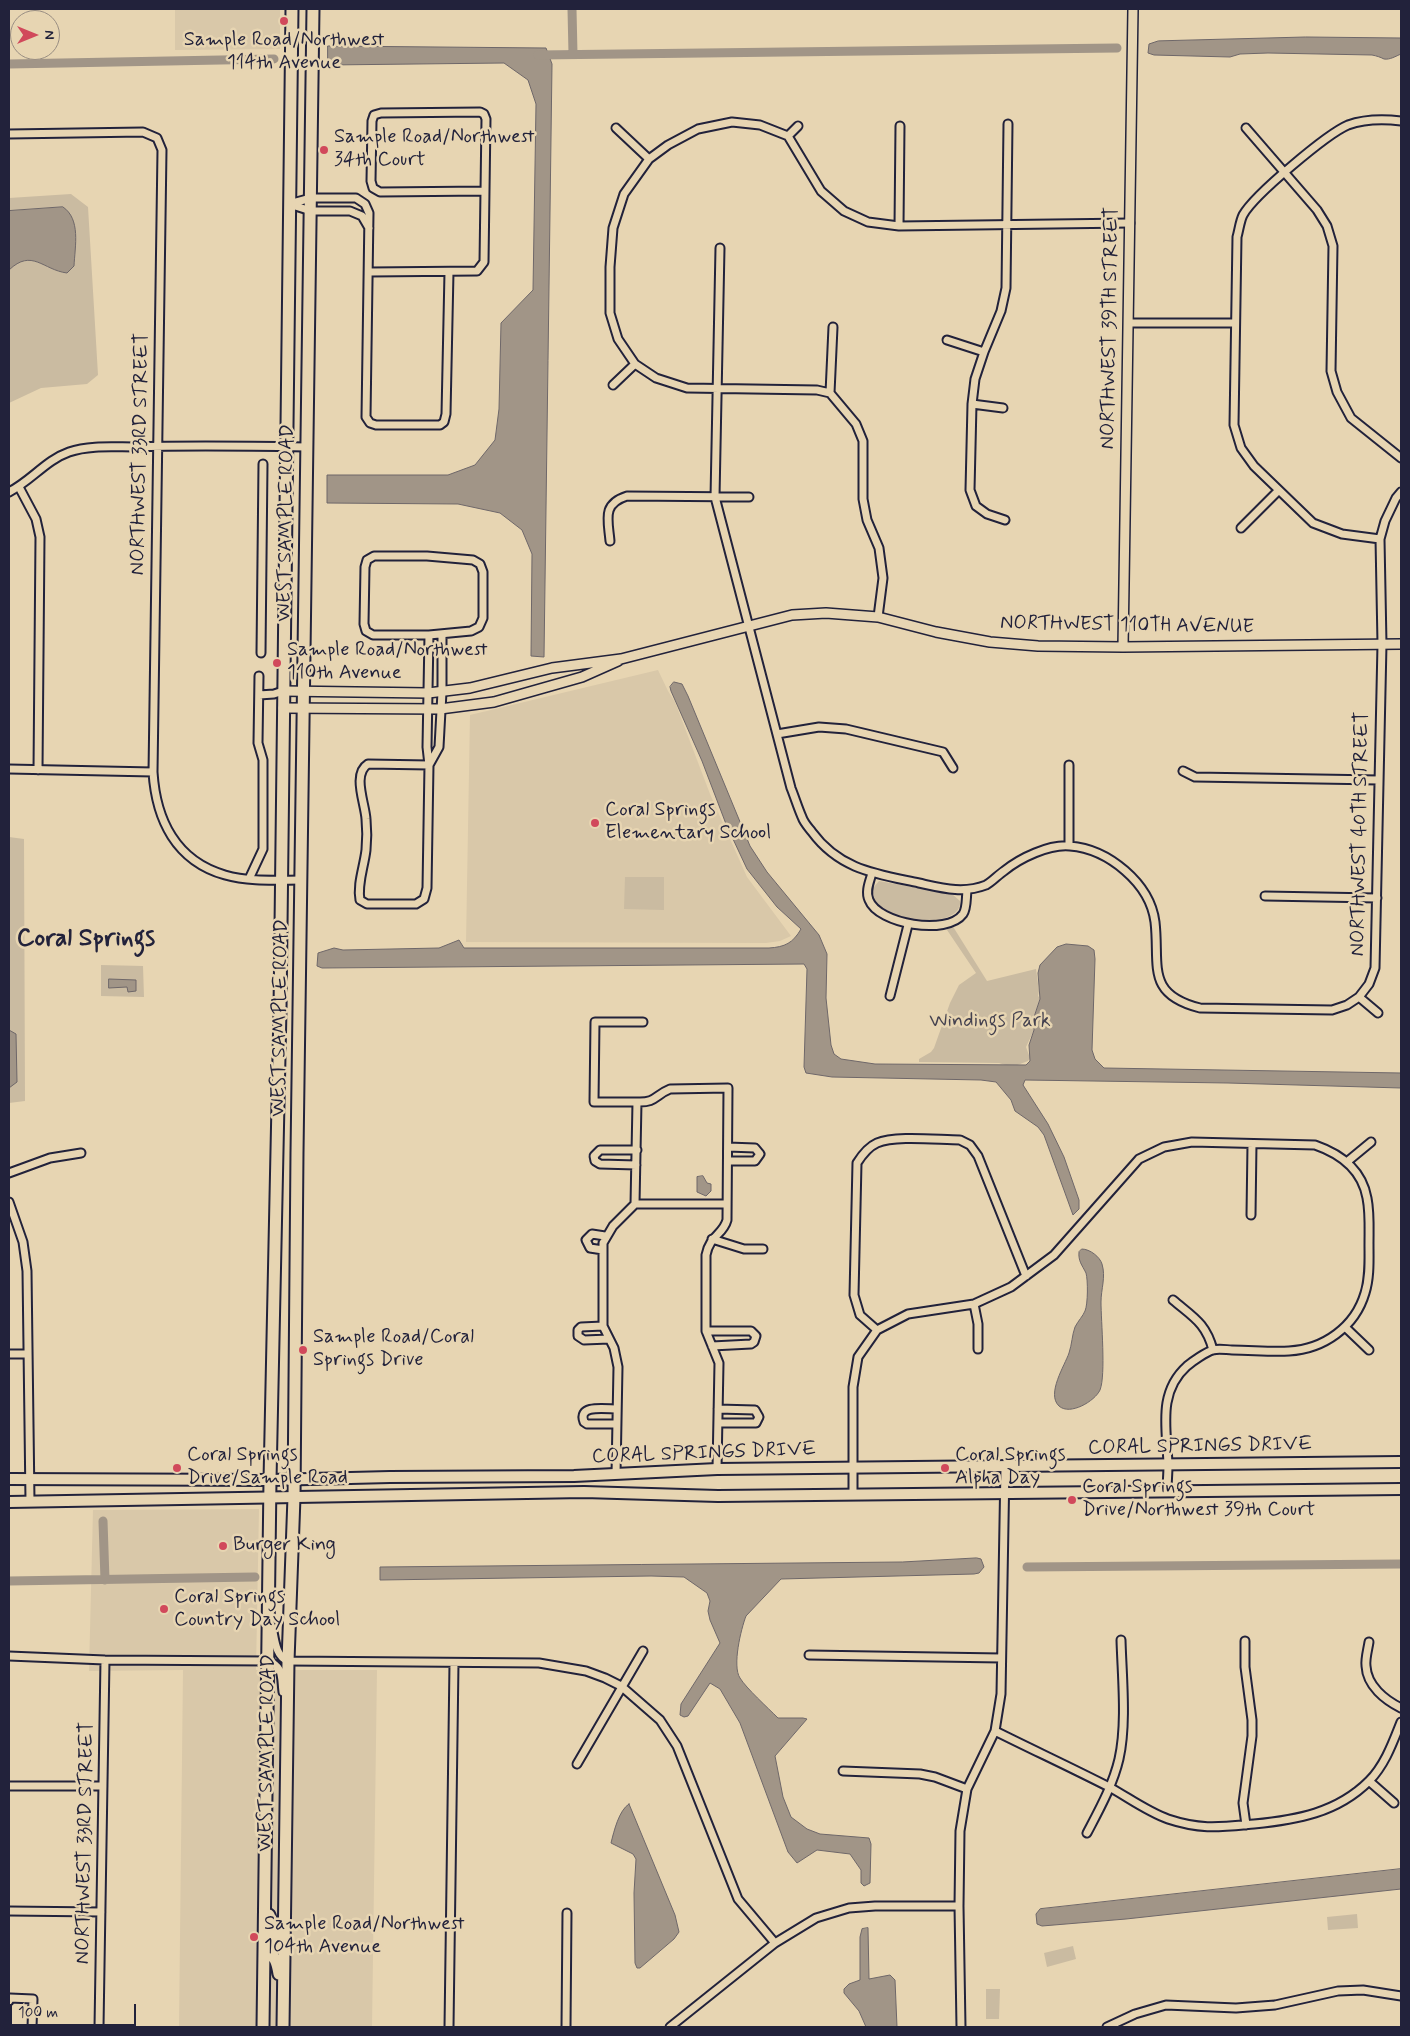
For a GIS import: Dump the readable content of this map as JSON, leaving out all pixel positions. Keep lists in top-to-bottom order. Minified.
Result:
{"streets":{"main road":["WEST SAMPLE ROAD","CORAL SPRINGS DRIVE"],"street":["NORTHWEST 39TH STREET","NORTHWEST 33RD STREET","NORTHWEST 110TH AVENUE","NORTHWEST 40TH STREET"]},"crossings":[["NORTHWEST 39TH STREET","NORTHWEST 110TH AVENUE"],["NORTHWEST 33RD STREET","WEST SAMPLE ROAD"],["WEST SAMPLE ROAD","NORTHWEST 110TH AVENUE"],["WEST SAMPLE ROAD","CORAL SPRINGS DRIVE"],["NORTHWEST 110TH AVENUE","NORTHWEST 40TH STREET"]],"districts":["Coral Springs"],"parks":["Windings Park"],"places":["Sample Road/Northwest 114th Avenue","Sample Road/Northwest 34th Court","Sample Road/Northwest 110th Avenue","Coral Springs Elementary School","Sample Road/Coral Springs Drive","Coral Springs Drive/Sample Road","Coral Springs Alpha Day","Coral Springs Drive/Northwest 39th Court","Burger King","Coral Springs Country Day School","Sample Road/Northwest 104th Avenue"],"scale_bar":"100 m","north":"right"}
